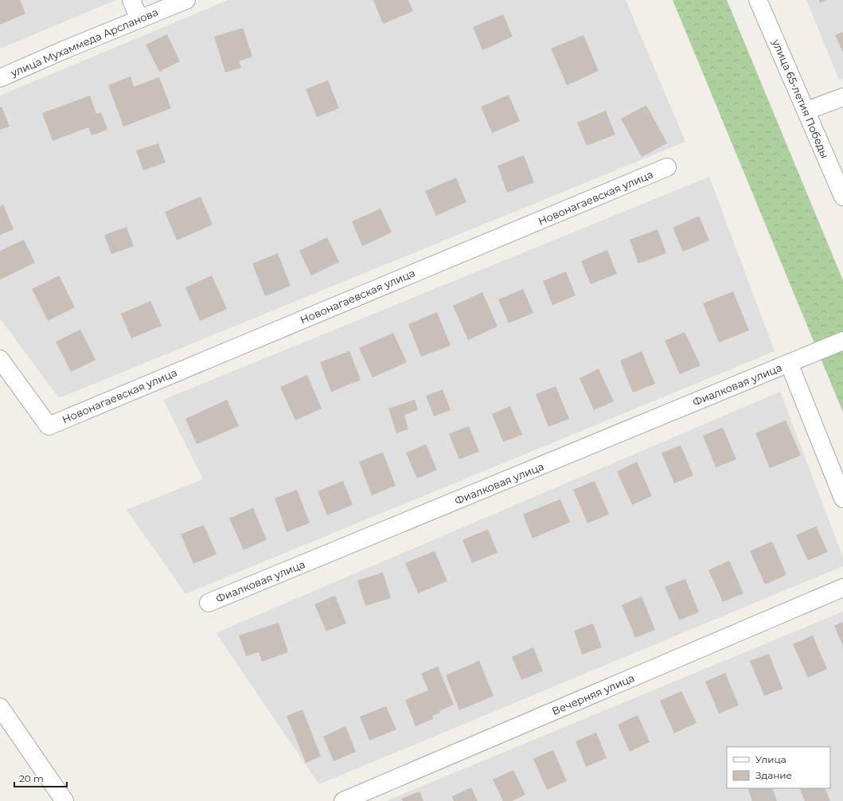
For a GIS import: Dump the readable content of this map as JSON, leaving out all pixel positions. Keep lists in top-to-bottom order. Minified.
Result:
{"streets":{"street":["улица Мухаммеда Арсланова","улица 65-летия Победы","Новонагаевская улица","Фиалковая улица","Вечерняя улица"]},"legend":["Улица","Здание"],"scale_bar":"20 m"}
